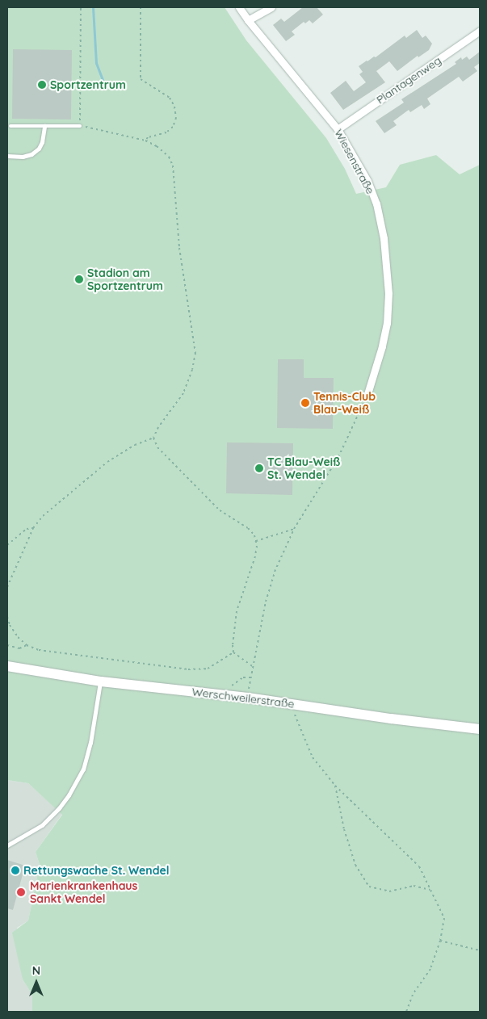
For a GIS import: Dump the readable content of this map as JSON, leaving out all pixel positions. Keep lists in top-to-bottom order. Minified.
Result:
{"streets":{"main road":["Werschweilerstraße"],"street":["Plantagenweg","Wiesenstraße"]},"crossings":[["Plantagenweg","Wiesenstraße"]],"places":["Sportzentrum","Stadion am Sportzentrum","Tennis-Club Blau-Weiß","TC Blau-Weiß St. Wendel","Rettungswache St. Wendel","Marienkrankenhaus Sankt Wendel"],"north":"top"}
